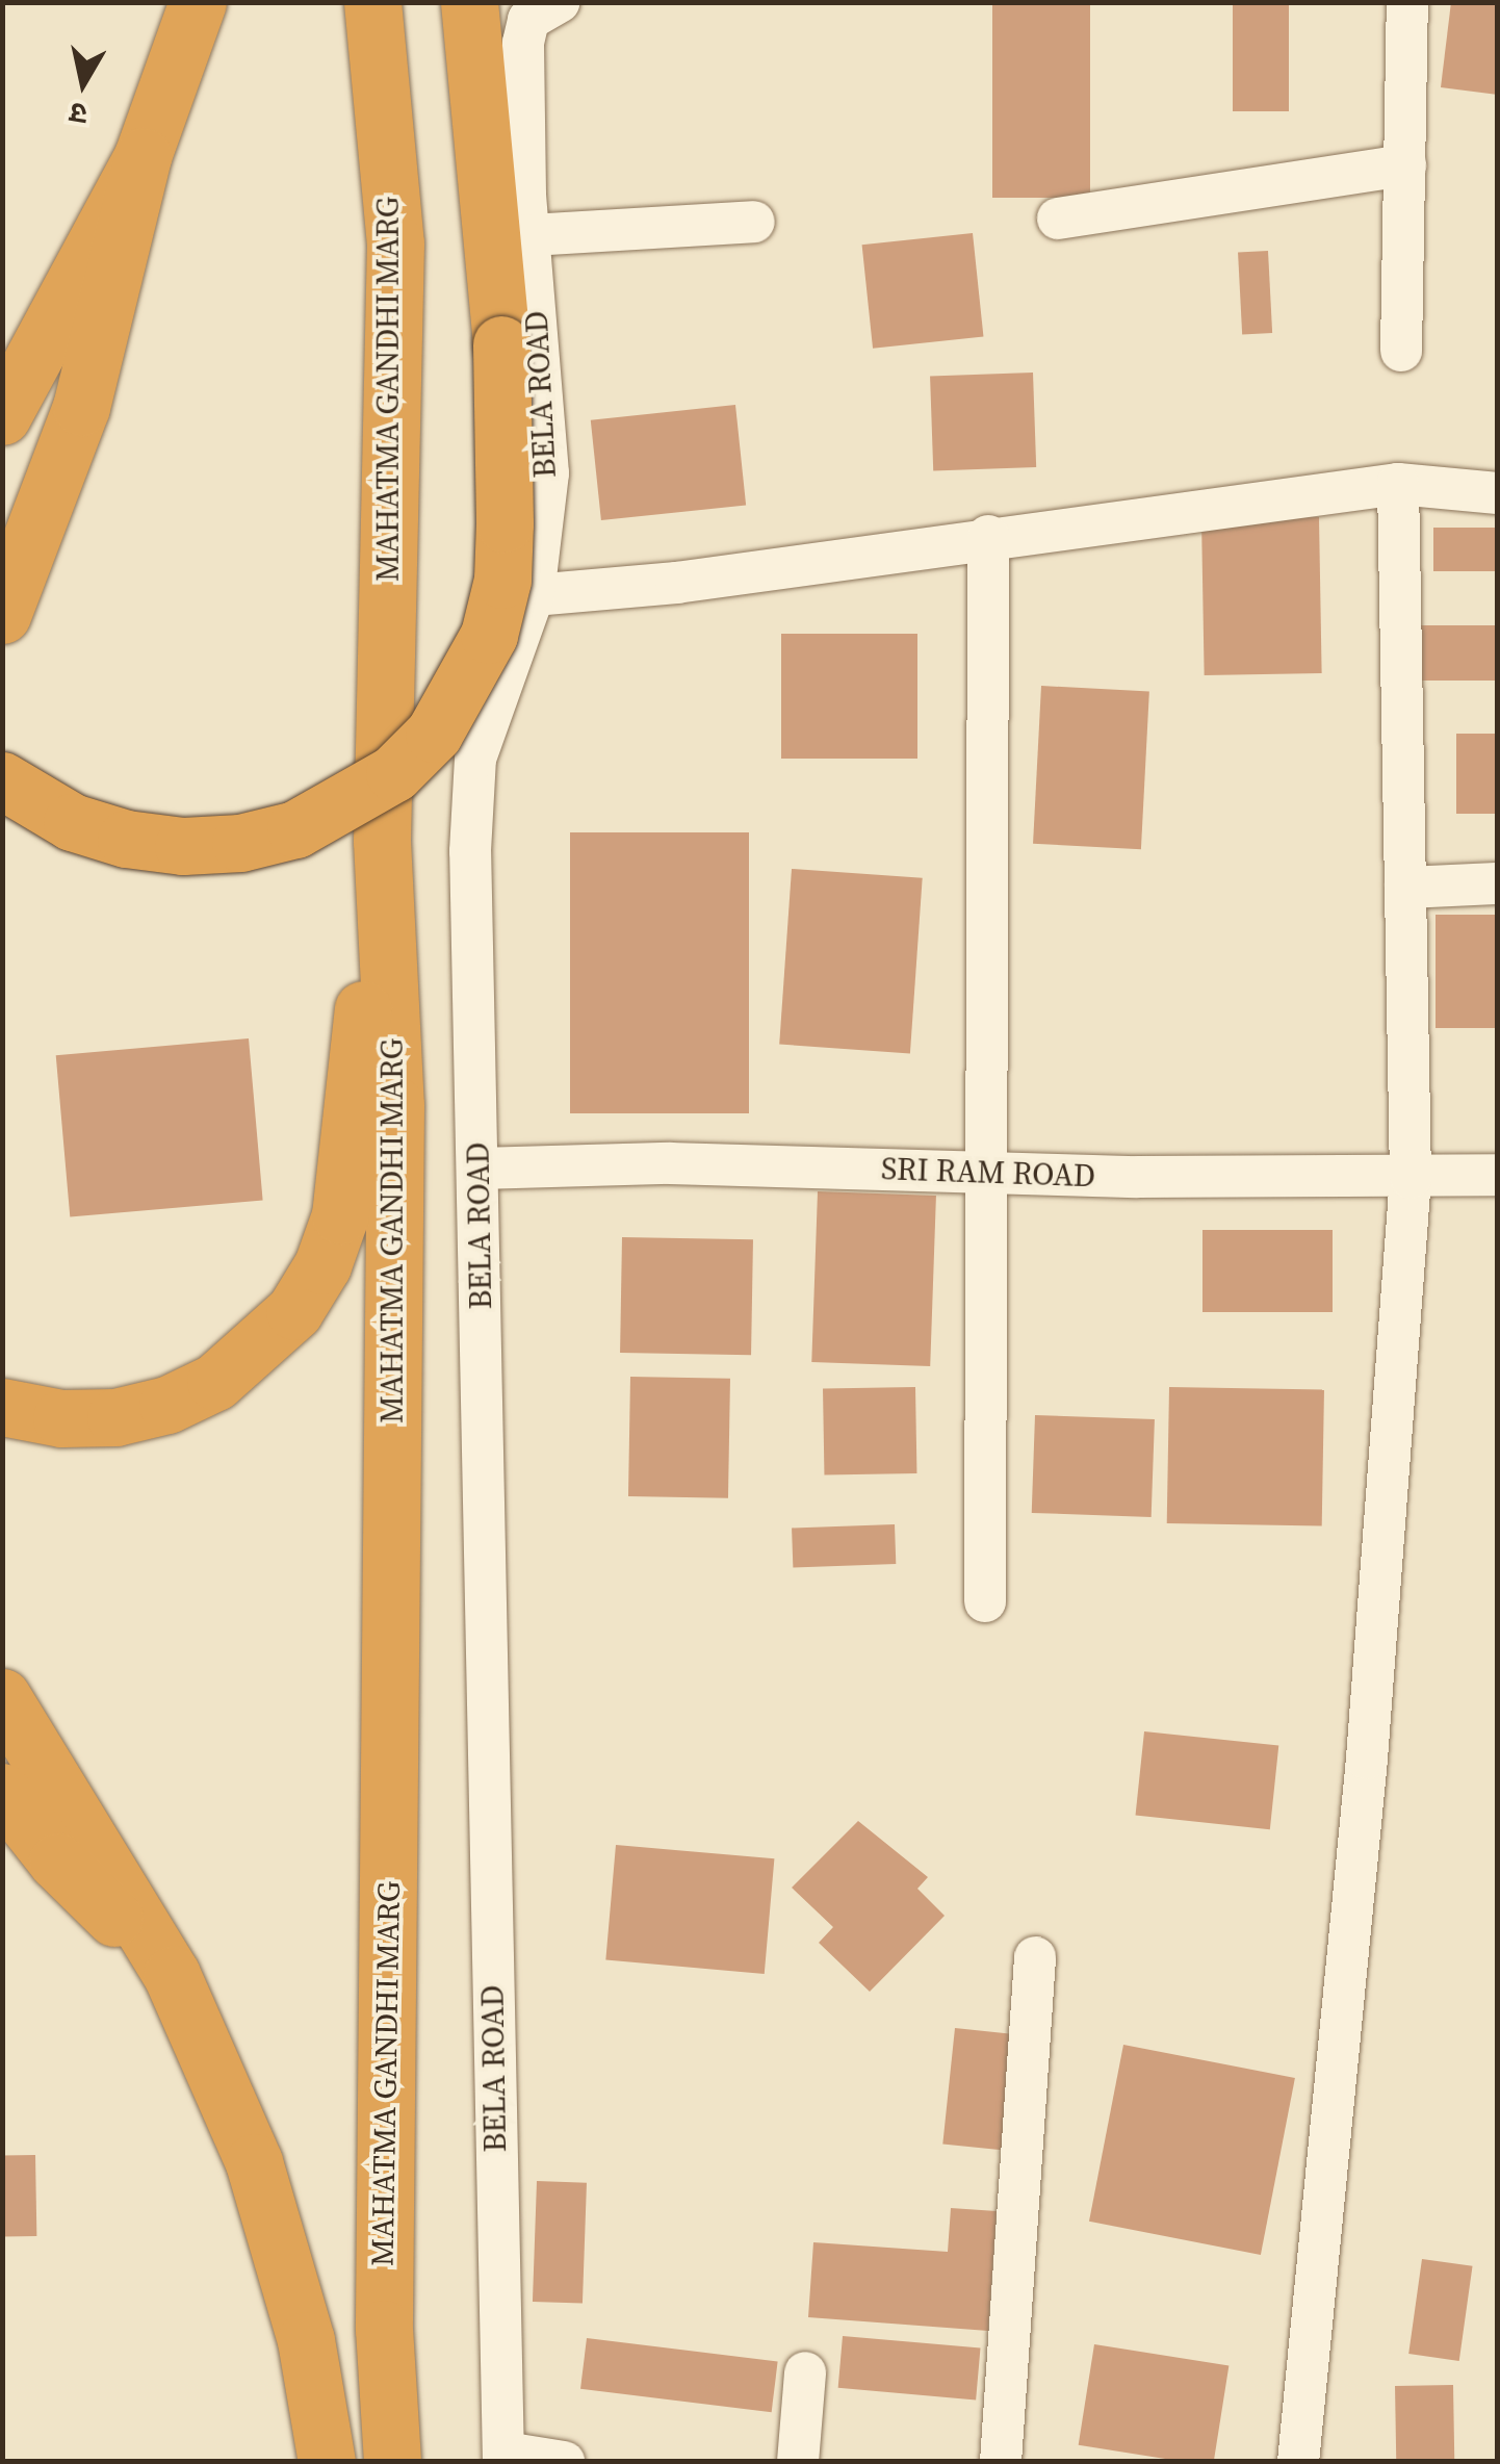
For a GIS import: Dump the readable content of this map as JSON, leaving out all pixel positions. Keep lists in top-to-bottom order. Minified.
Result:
{"streets":{"highway":["MAHATMA GANDHI MARG"],"street":["BELA ROAD","SRI RAM ROAD"]},"crossings":[["BELA ROAD","SRI RAM ROAD"]],"north":"bottom"}
